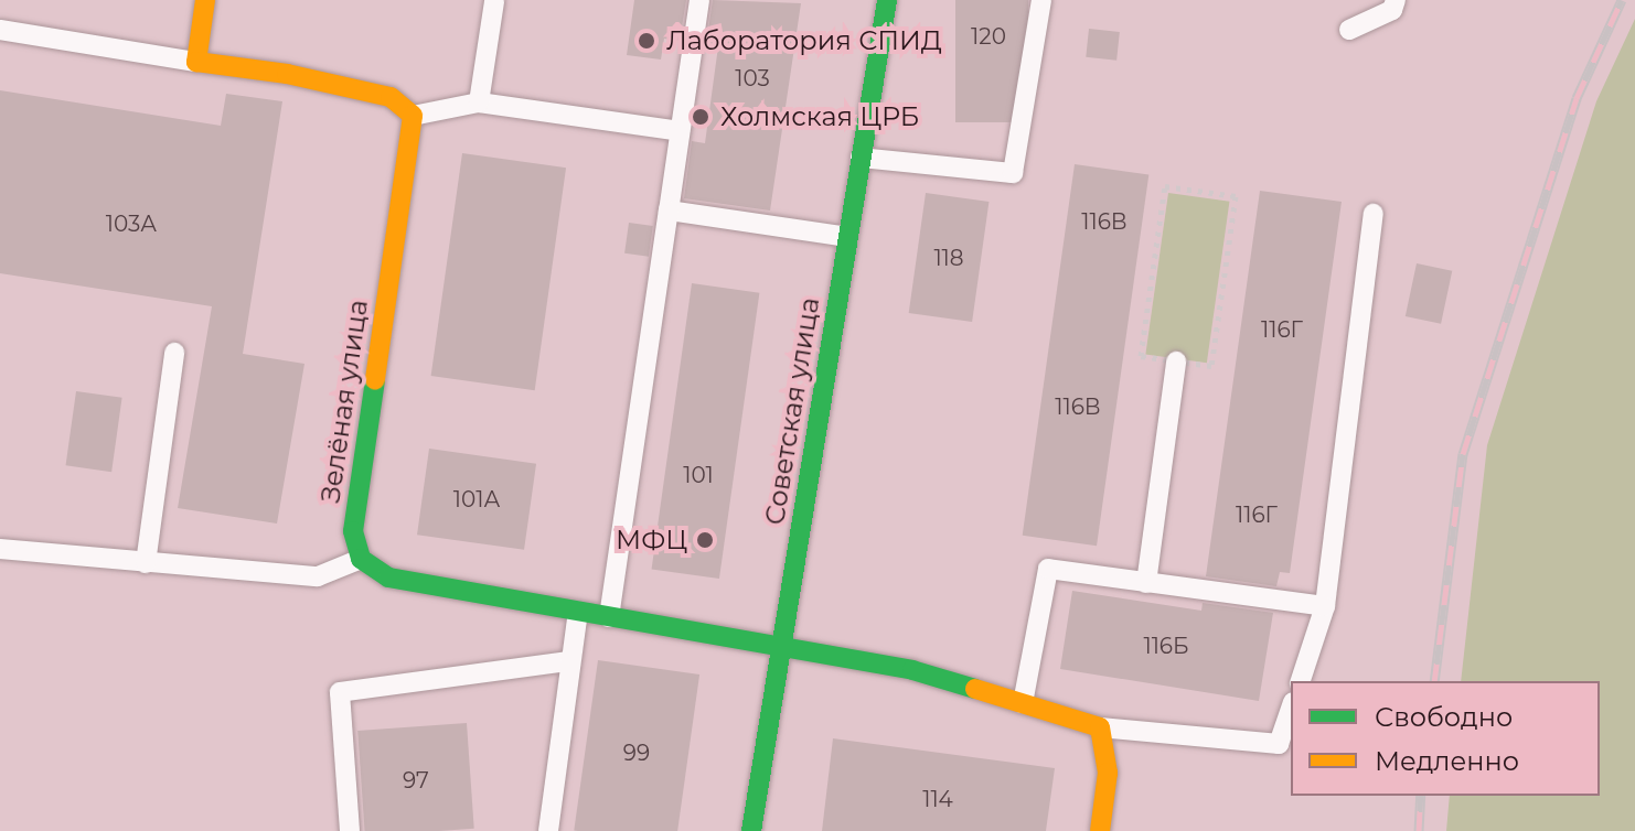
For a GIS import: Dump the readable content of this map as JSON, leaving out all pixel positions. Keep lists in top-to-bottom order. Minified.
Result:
{"streets":{"street":["Зелёная улица","Советская улица"]},"places":["Лаборатория СПИД","Холмская ЦРБ","МФЦ"],"house_numbers":["120","103","116В","103А","118","116Г","116В","101","101А","116Г","116Б","99","97","114"],"legend":["Свободно","Медленно"]}
